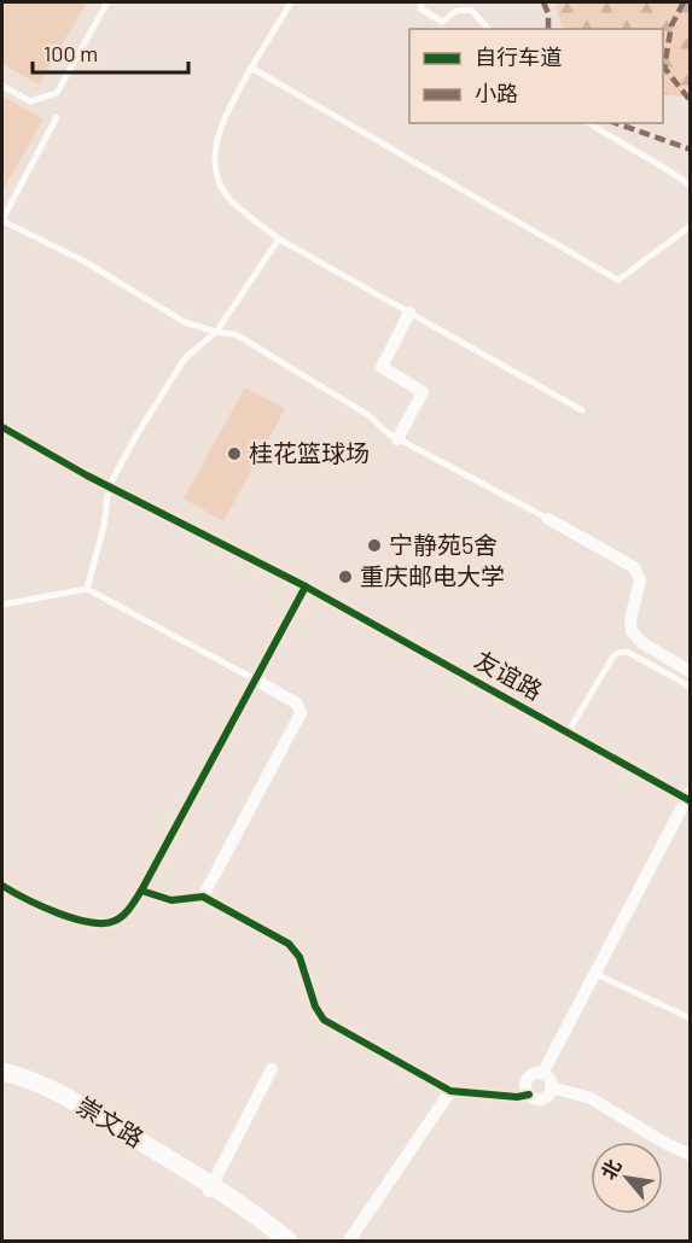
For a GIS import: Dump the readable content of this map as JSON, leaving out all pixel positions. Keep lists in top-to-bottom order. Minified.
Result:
{"streets":{"main road":["崇文路"],"street":["友谊路"]},"places":["桂花篮球场","宁静苑5舍","重庆邮电大学"],"legend":["自行车道","小路"],"scale_bar":"100 m","north":"top left"}
